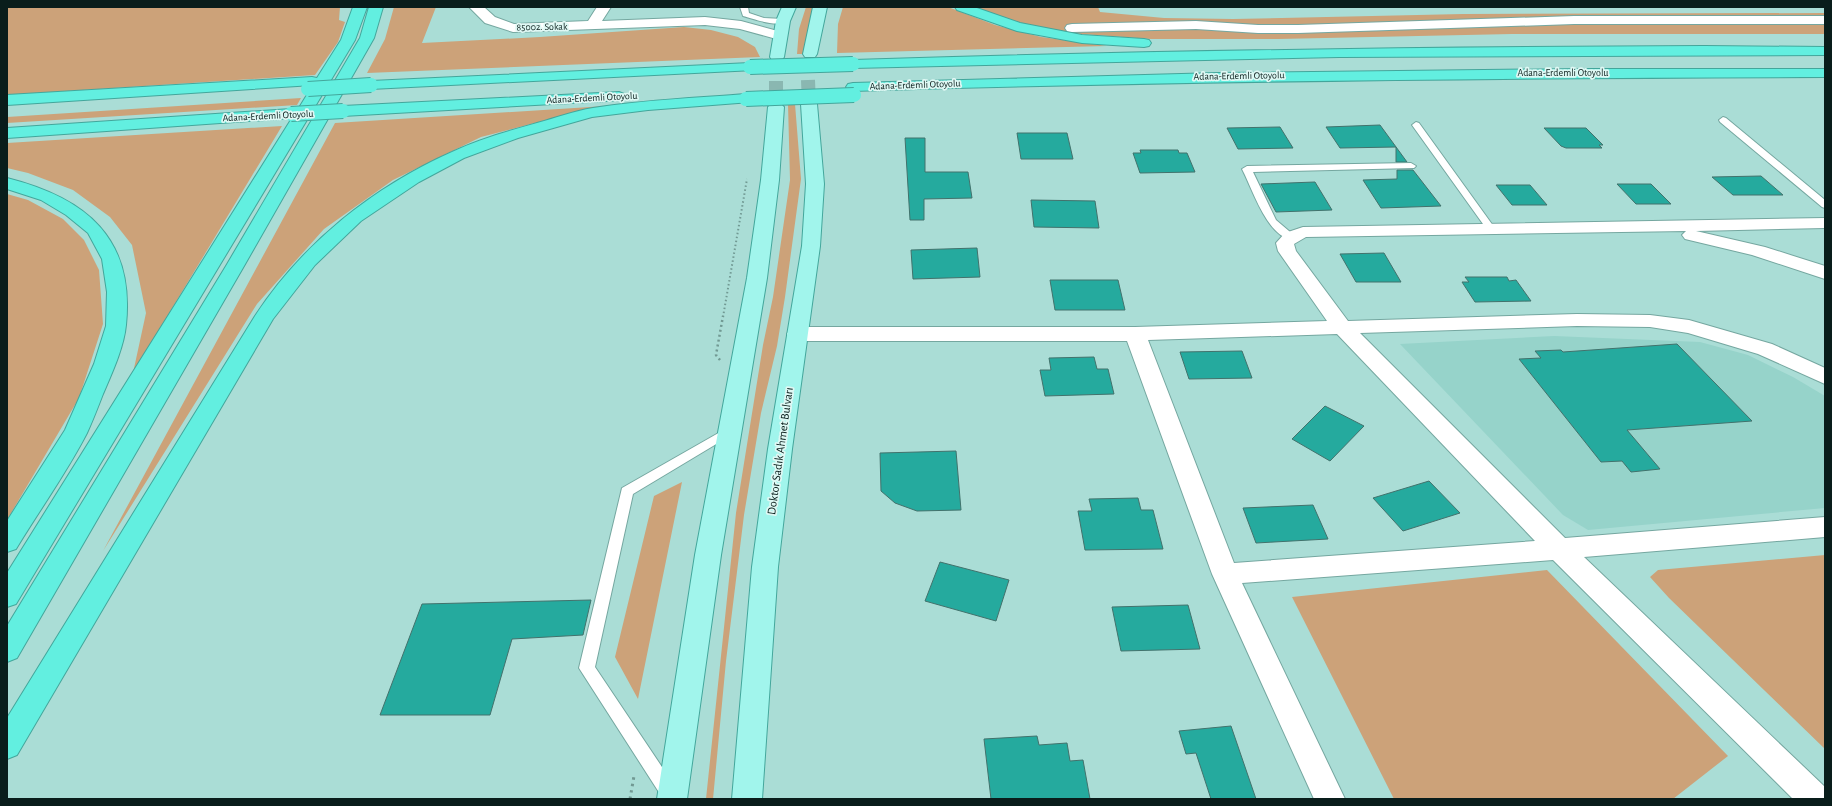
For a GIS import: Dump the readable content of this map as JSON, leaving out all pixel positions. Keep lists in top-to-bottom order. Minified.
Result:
{"streets":{"highway":["Adana-Erdemli Otoyolu"],"main road":["Doktor Sadık Ahmet Bulvarı"],"street":["85002. Sokak"]}}
